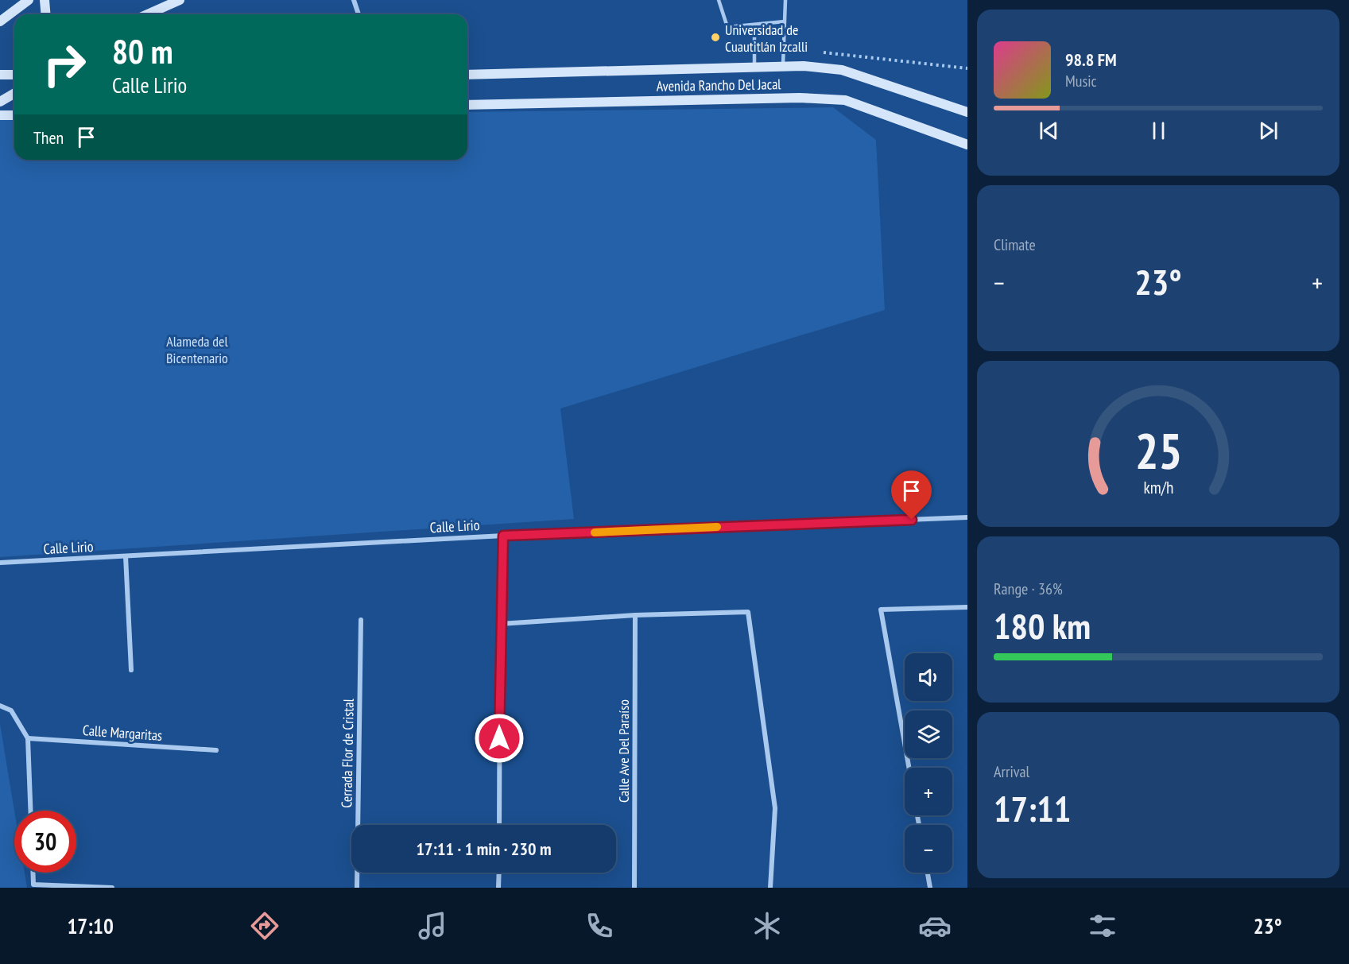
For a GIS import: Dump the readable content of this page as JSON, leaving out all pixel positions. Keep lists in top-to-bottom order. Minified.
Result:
{"streets":{"street":["Avenida Rancho Del Jacal","Calle Lirio","Calle Margaritas","Calle Ave Del Paraíso","Cerrada Flor de Cristal"]},"parks":["Alameda del Bicentenario"],"places":["Universidad de Cuautitlán Izcalli"],"page":{"turn":["80 m","Calle Lirio"],"song":["98.8 FM","Music"],"then":"Then","tile":["Climate",["Range · 36%","180 km"],["Arrival","17:11"]],"heat":["−","23°","+"],"map_buttons":["+","−"],"limit":"30","trip":"17:11 · 1 min · 230 m","tabs":["17:10","23°"],"gauge":["25","km/h"]}}
